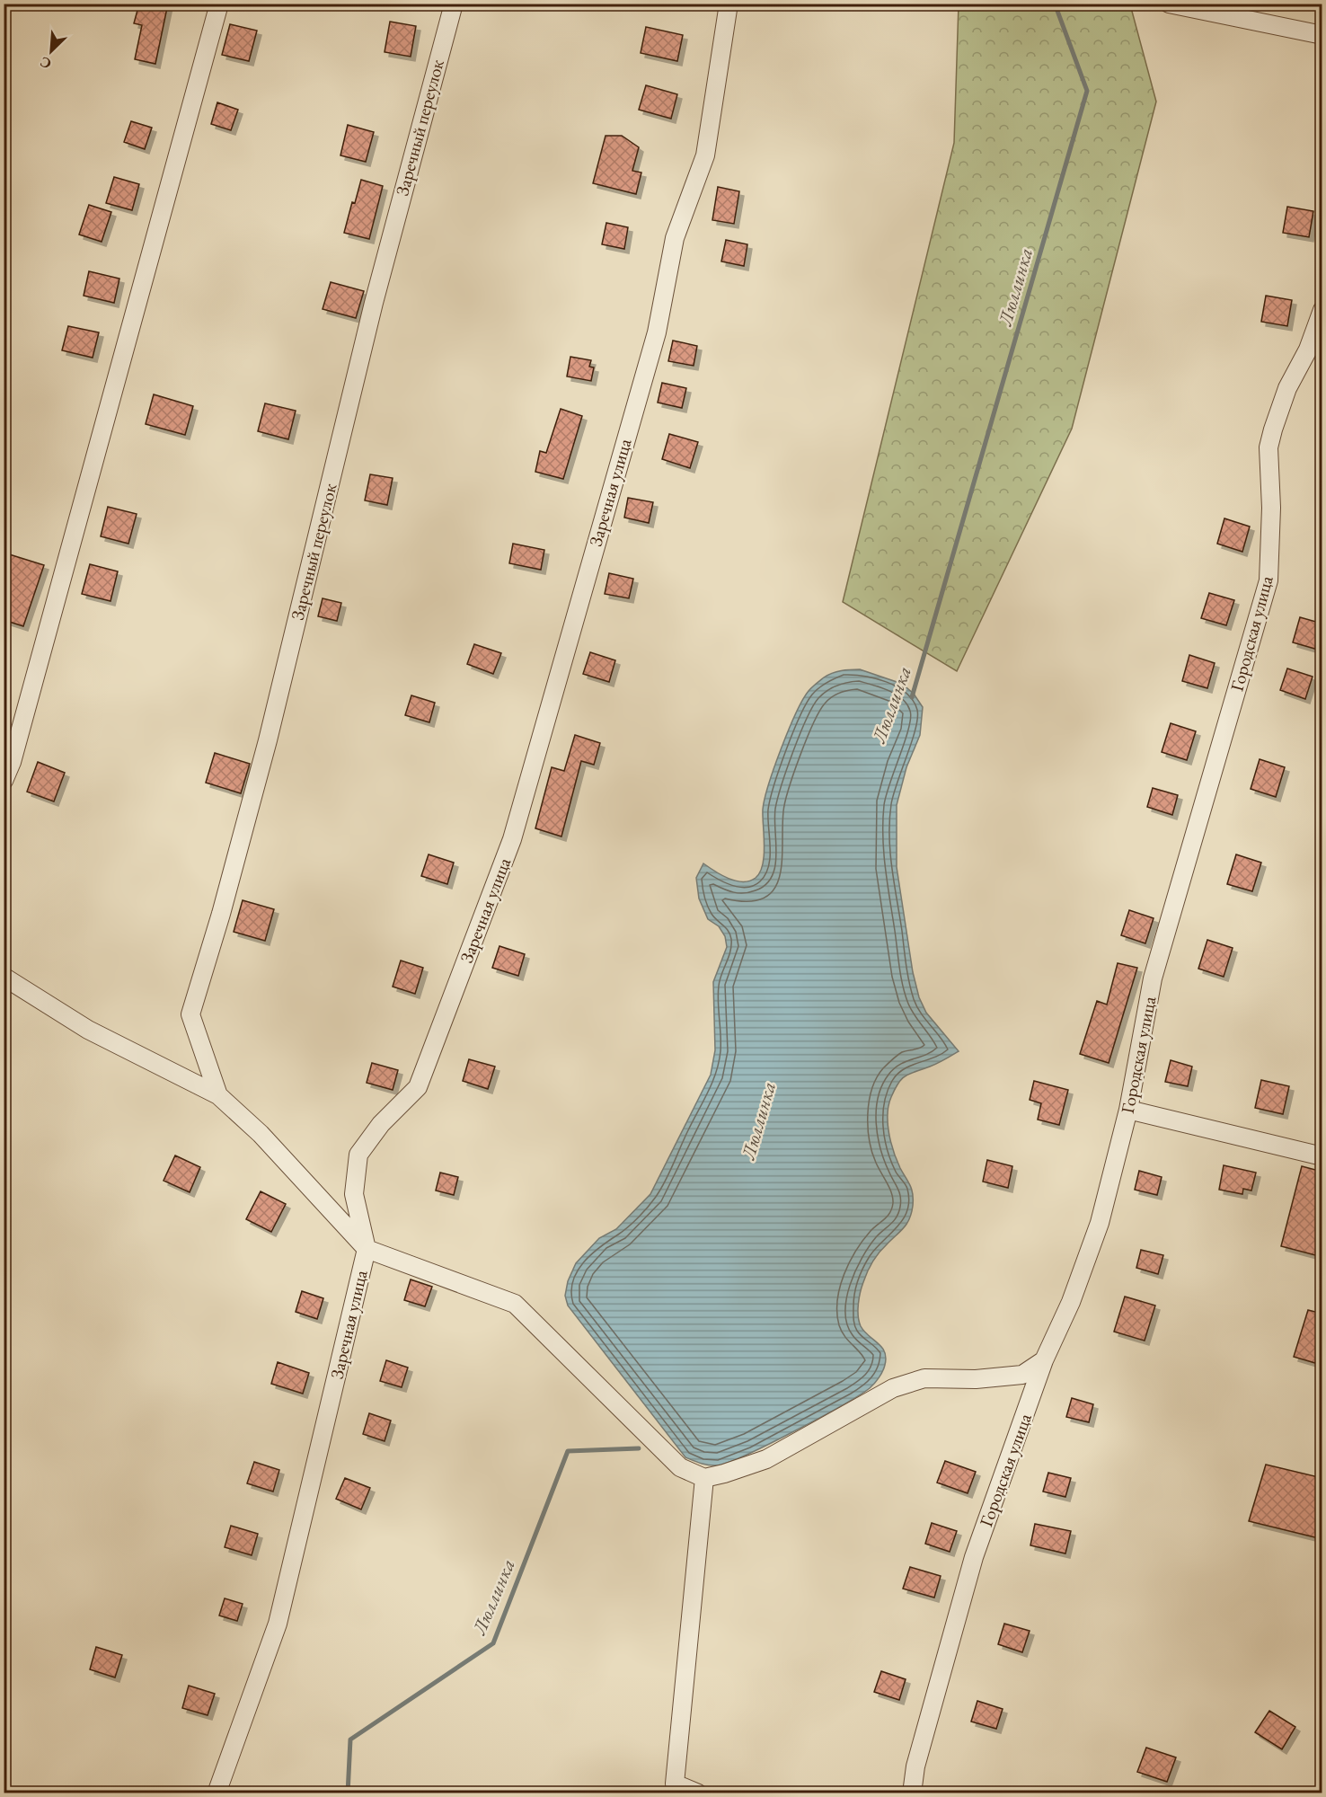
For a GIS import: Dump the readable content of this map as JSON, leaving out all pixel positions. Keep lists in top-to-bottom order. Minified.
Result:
{"streets":{"street":["Заречный переулок","Заречная улица","Городская улица"]},"water":["Люллинка"],"north":"bottom left"}
